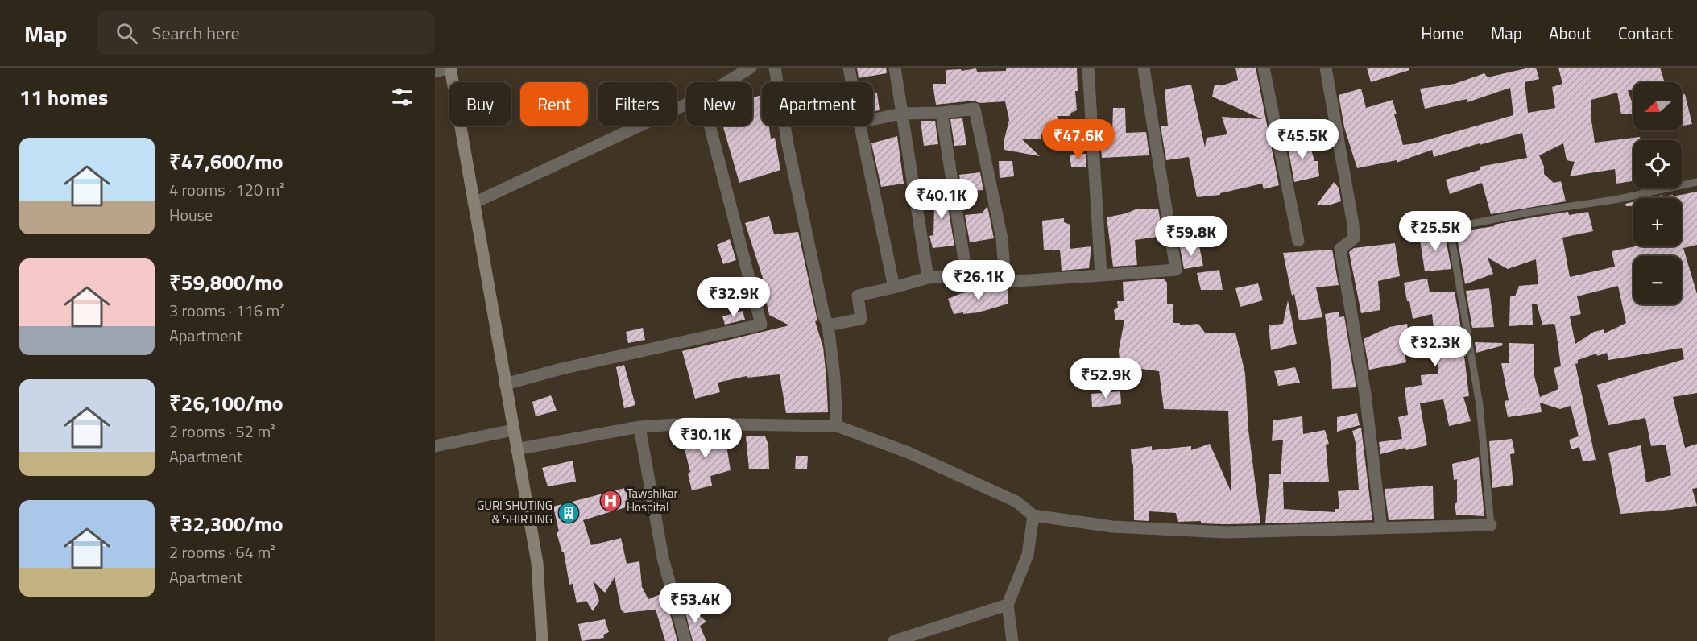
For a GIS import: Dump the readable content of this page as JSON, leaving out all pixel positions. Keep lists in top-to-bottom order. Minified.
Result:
{"places":{"hospital":["Tawshikar Hospital"],"building":["GURI SHUTING & SHIRTING"]},"north":"left","page":{"header":"Map","search":"Search here","nav":["Home","Map","About","Contact"],"heading":"11 homes","map_buttons":["+","−"],"chip":["Buy","Rent","Filters","New","Apartment"],"price":["₹47.6K","₹45.5K","₹40.1K","₹25.5K","₹59.8K","₹26.1K","₹32.9K","₹32.3K","₹52.9K","₹30.1K","₹53.4K"],"list":[{"name":"₹47,600/mo","note":"4 rooms · 120 m² · House"},{"name":"₹59,800/mo","note":"3 rooms · 116 m² · Apartment"},{"name":"₹26,100/mo","note":"2 rooms · 52 m² · Apartment"},{"name":"₹32,300/mo","note":"2 rooms · 64 m² · Apartment"}]}}
